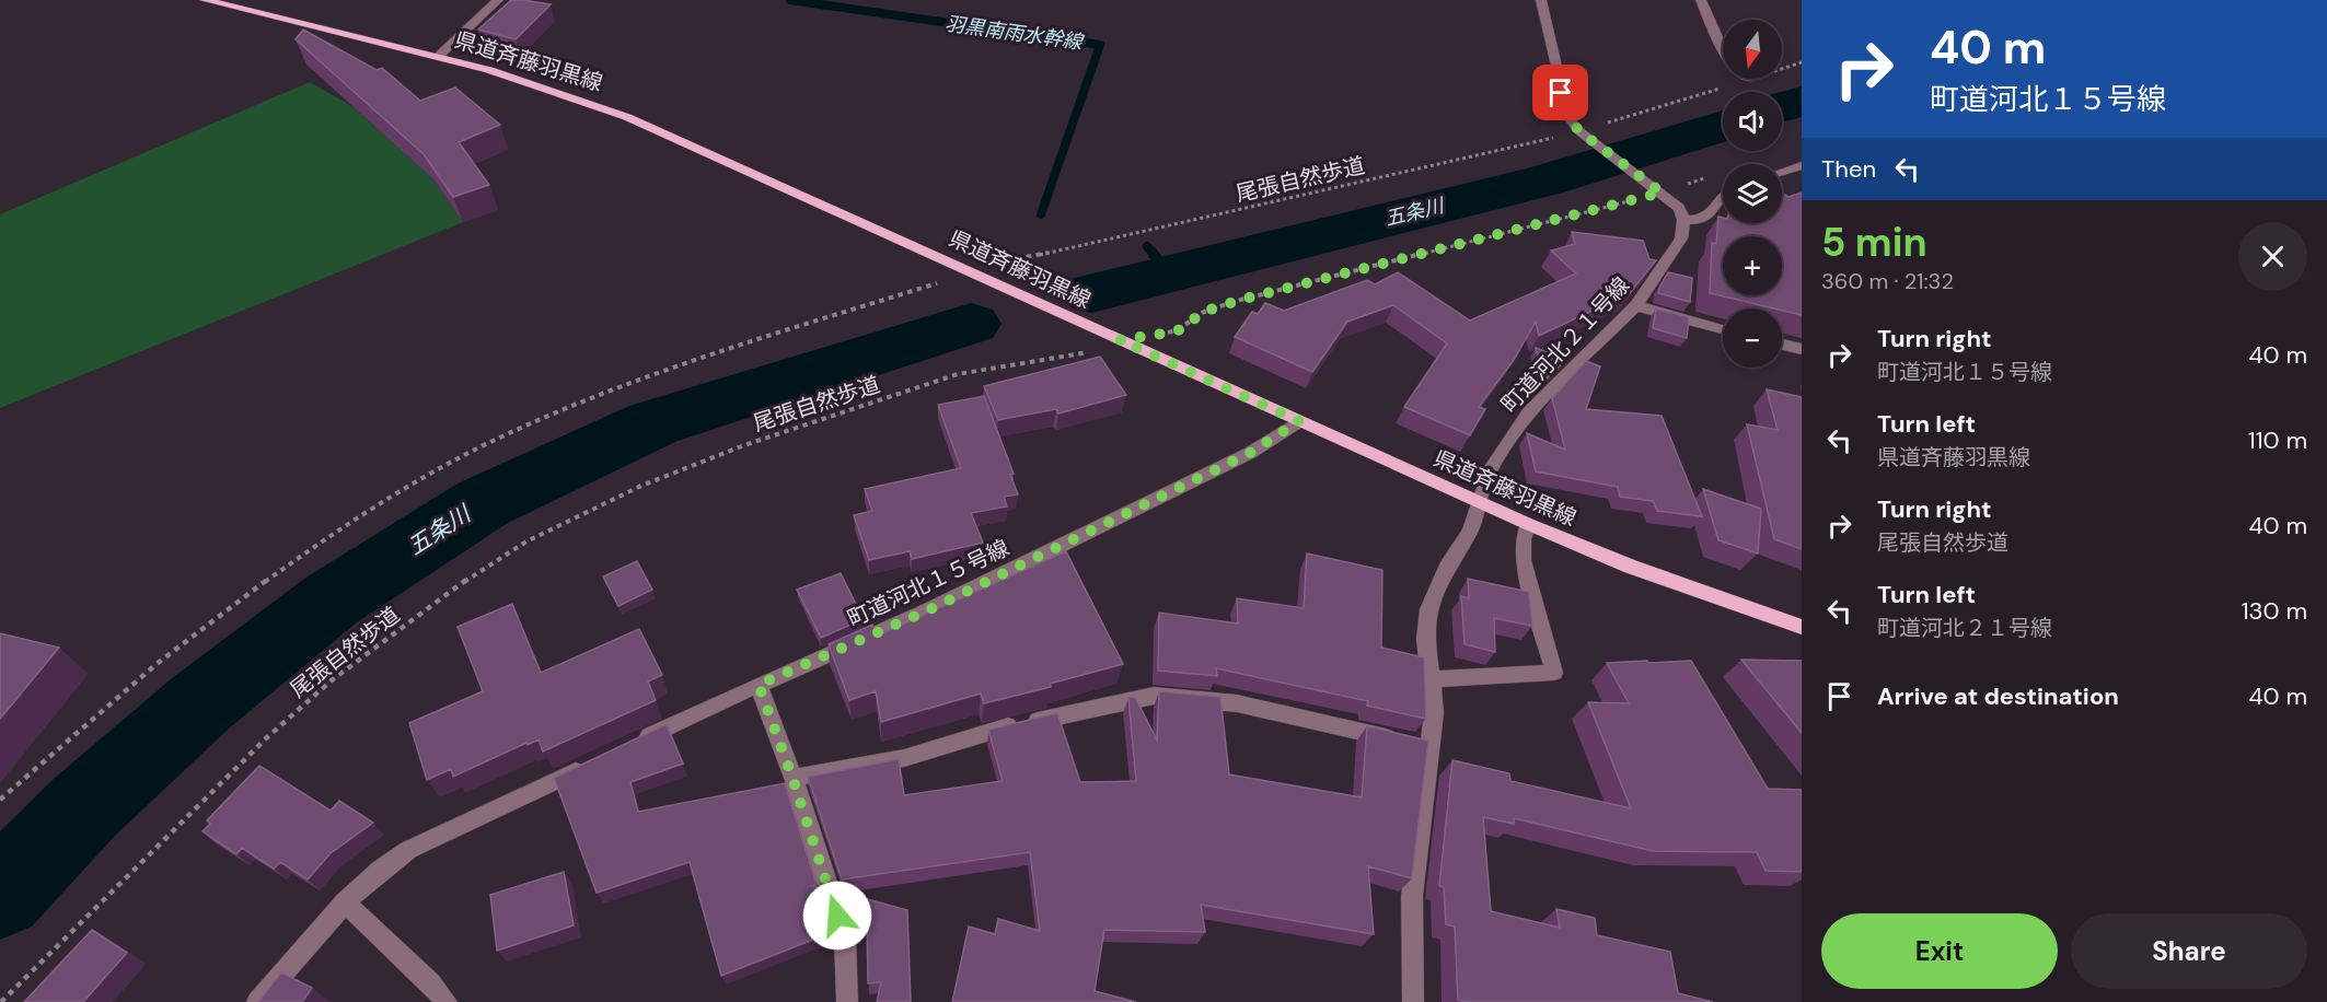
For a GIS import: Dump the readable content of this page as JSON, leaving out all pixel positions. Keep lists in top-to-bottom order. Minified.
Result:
{"streets":{"main road":["県道斉藤羽黒線"],"street":["町道河北２１号線","町道河北１５号線"],"path":["尾張自然歩道"]},"crossings":[["県道斉藤羽黒線","尾張自然歩道"],["県道斉藤羽黒線","町道河北２１号線"],["県道斉藤羽黒線","町道河北１５号線"]],"water":["羽黒南雨水幹線","五条川"],"north":"bottom","page":{"turn":["40 m","町道河北１５号線"],"map_buttons":["+","−"],"then":"Then","heading":["5 min","360 m · 21:32"],"list":[{"name":"Turn right","note":"町道河北１５号線","value":"40 m"},{"name":"Turn left","note":"県道斉藤羽黒線","value":"110 m"},{"name":"Turn right","note":"尾張自然歩道","value":"40 m"},{"name":"Turn left","note":"町道河北２１号線","value":"130 m"},{"name":"Arrive at destination","value":"40 m"}],"buttons":["Exit","Share"]}}
